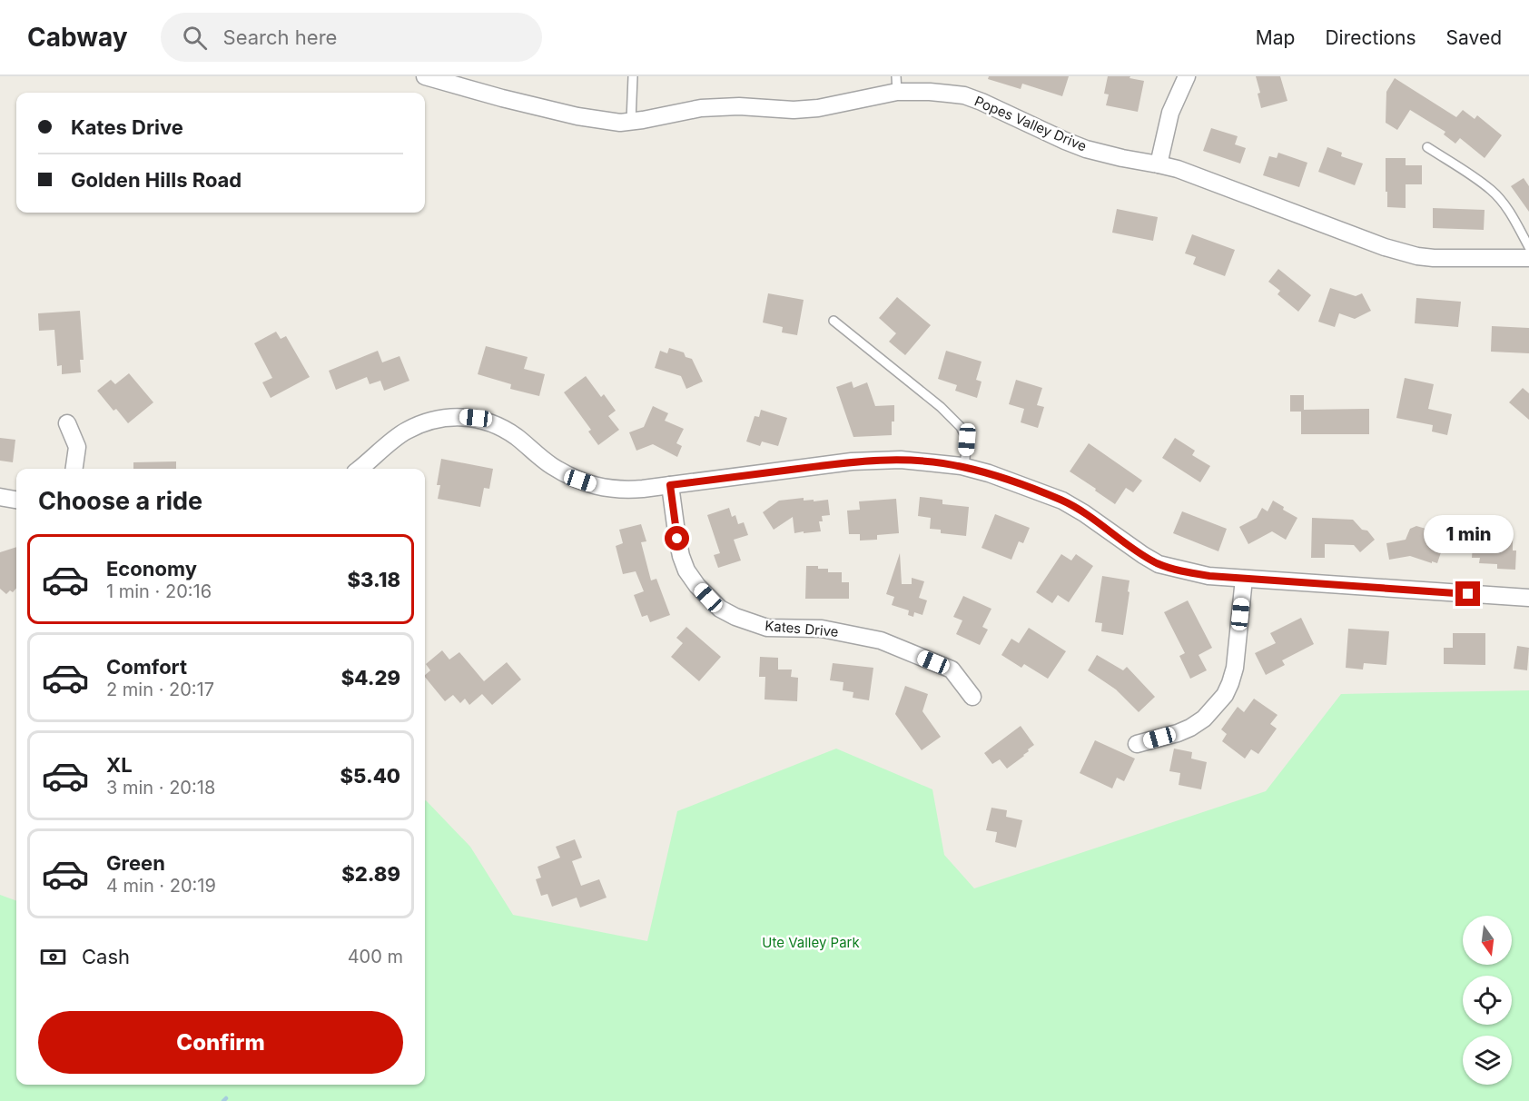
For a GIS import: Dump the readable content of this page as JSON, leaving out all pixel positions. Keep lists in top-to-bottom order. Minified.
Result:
{"streets":{"street":["Popes Valley Drive","Kates Drive"]},"parks":["Ute Valley Park"],"north":"bottom","page":{"header":"Cabway","search":"Search here","nav":["Map","Directions","Saved"],"banner":["Kates Drive","Golden Hills Road"],"heading":"Choose a ride","bubble":"1 min","list":[{"name":"Economy","note":"1 min · 20:16","value":"$3.18"},{"name":"Comfort","note":"2 min · 20:17","value":"$4.29"},{"name":"XL","note":"3 min · 20:18","value":"$5.40"},{"name":"Green","note":"4 min · 20:19","value":"$2.89"}],"pay":["Cash","400 m"],"buttons":"Confirm"}}
